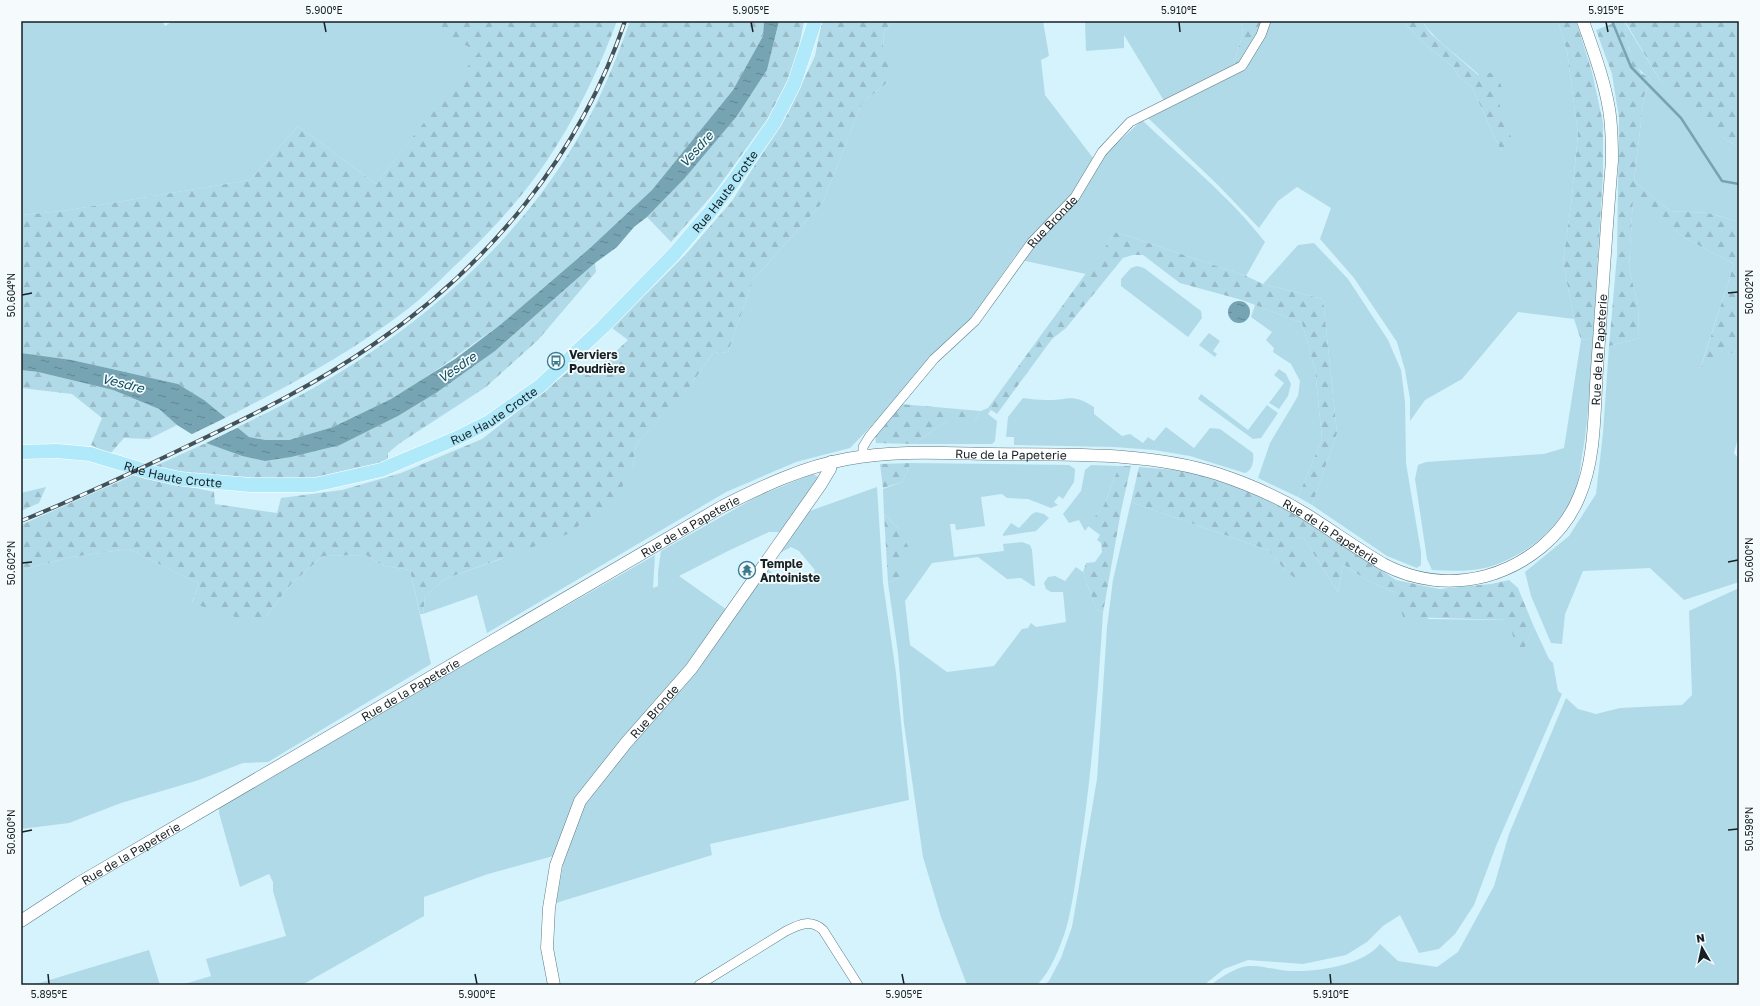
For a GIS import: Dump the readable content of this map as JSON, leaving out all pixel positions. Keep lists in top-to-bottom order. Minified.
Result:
{"streets":{"main road":["Rue Haute Crotte","Rue Bronde","Rue de la Papeterie"]},"crossings":[["Rue Bronde","Rue de la Papeterie"]],"water":["Vesdre"],"places":{"bus stop":["Verviers Poudrière"],"temple":["Temple Antoiniste"]},"north":"top","coordinates":["5.900°E","5.905°E","5.910°E","5.915°E","50.602°N","50.604°N","50.600°N","50.598°N","5.895°E"]}
